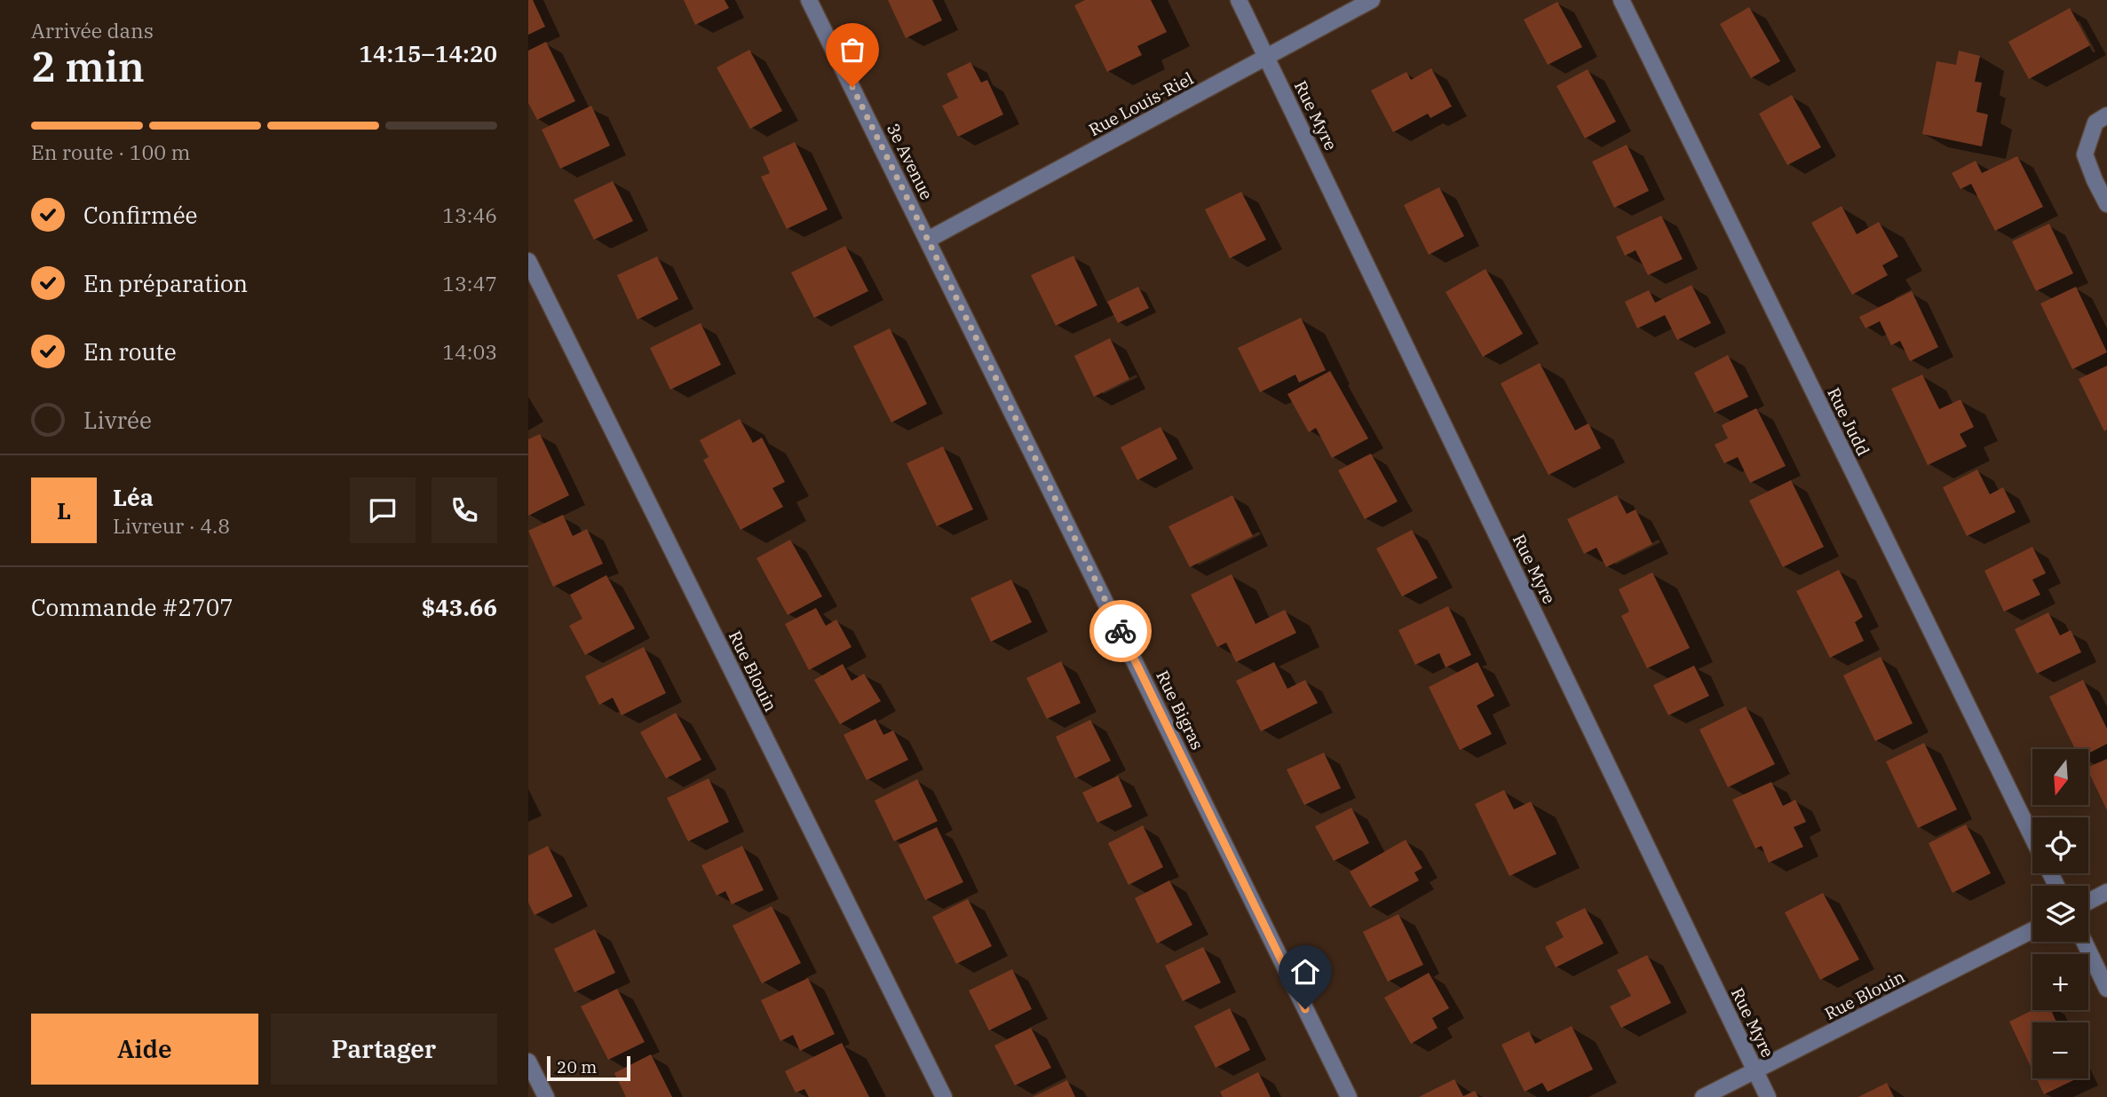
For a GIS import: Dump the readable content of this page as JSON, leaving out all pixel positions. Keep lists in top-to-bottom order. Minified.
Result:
{"streets":{"street":["Rue Louis-Riel","Rue Myre","3e Avenue","Rue Judd","Rue Blouin","Rue Bigras"]},"crossings":[["Rue Louis-Riel","Rue Myre"],["Rue Louis-Riel","3e Avenue"],["Rue Louis-Riel","Rue Bigras"],["Rue Myre","Rue Blouin"],["3e Avenue","Rue Bigras"]],"scale_bar":"20 m","north":"bottom","page":{"heading":["2 min","Arrivée dans","14:15–14:20"],"panel":["Léa","Livreur · 4.8","Commande #2707","$43.66"],"bar":"En route · 100 m","list":[["Confirmée","13:46"],["En préparation","13:47"],["En route","14:03"],"Livrée"],"round":"L","map_buttons":["+","−"],"buttons":["Aide","Partager"],"scale":"20 m"}}
